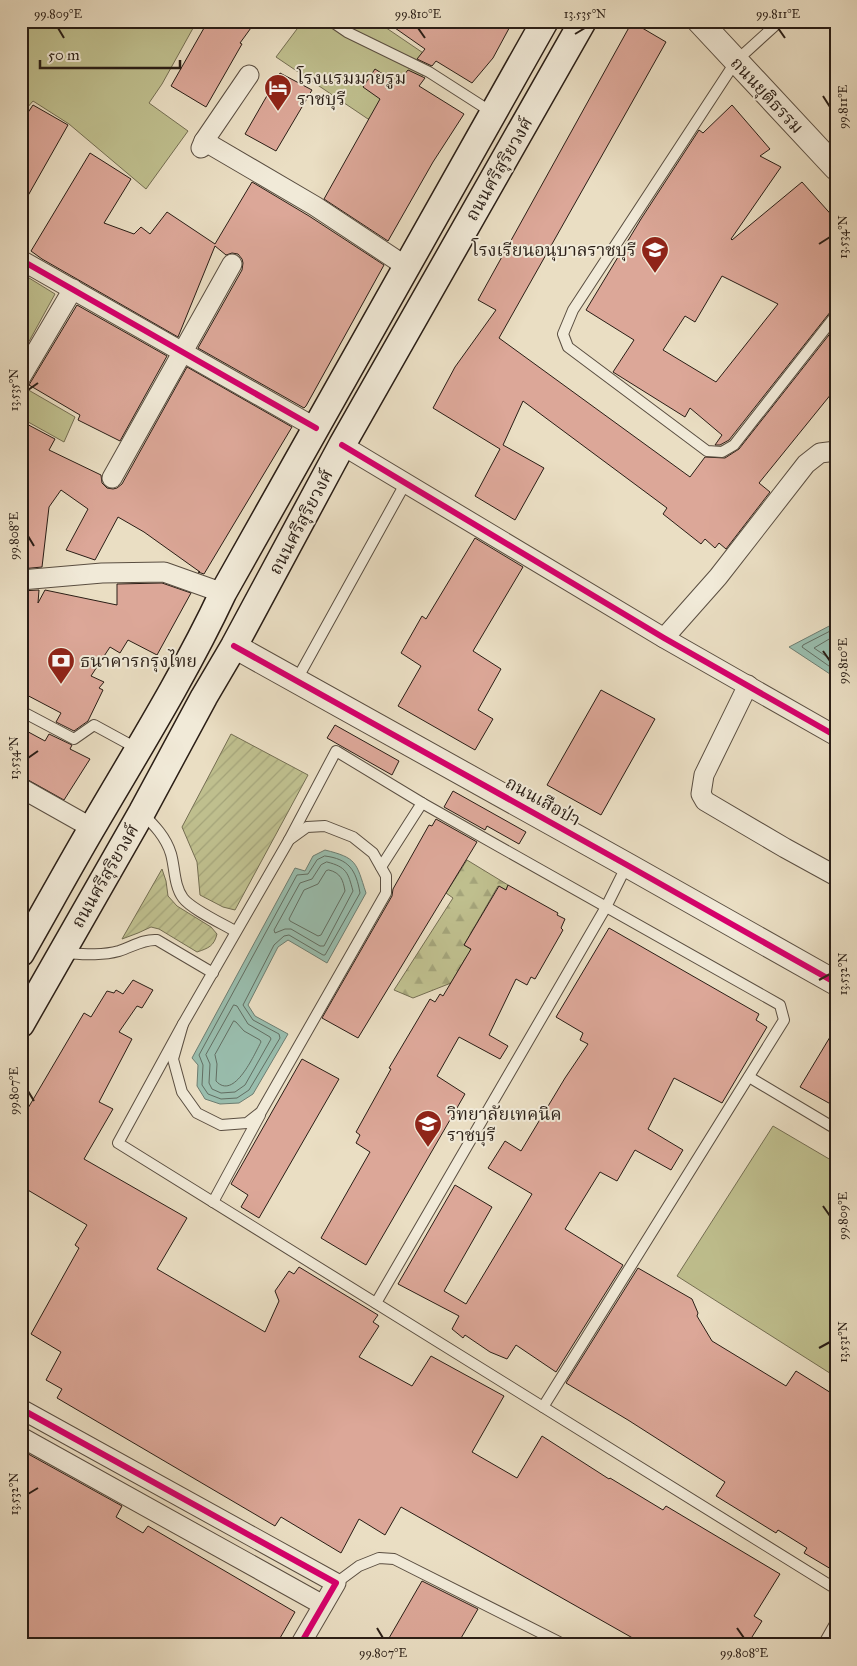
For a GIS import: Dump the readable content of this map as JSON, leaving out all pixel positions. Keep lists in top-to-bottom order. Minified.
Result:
{"streets":{"main road":["ถนนศรีสุริยวงศ์"],"street":["ถนนยุติธรรม","ถนนเสือป่า"]},"crossings":[["ถนนศรีสุริยวงศ์","ถนนเสือป่า"]],"places":{"hotel":["โรงแรมมายรูม ราชบุรี"],"school or university":["โรงเรียนอนุบาลราชบุรี","วิทยาลัยเทคนิค ราชบุรี"],"bank":["ธนาคารกรุงไทย"]},"scale_bar":"50 m","coordinates":["99.809°E","99.810°E","13.535°N","99.811°E","13.534°N","99.808°E","13.532°N","99.807°E","13.531°N"]}
